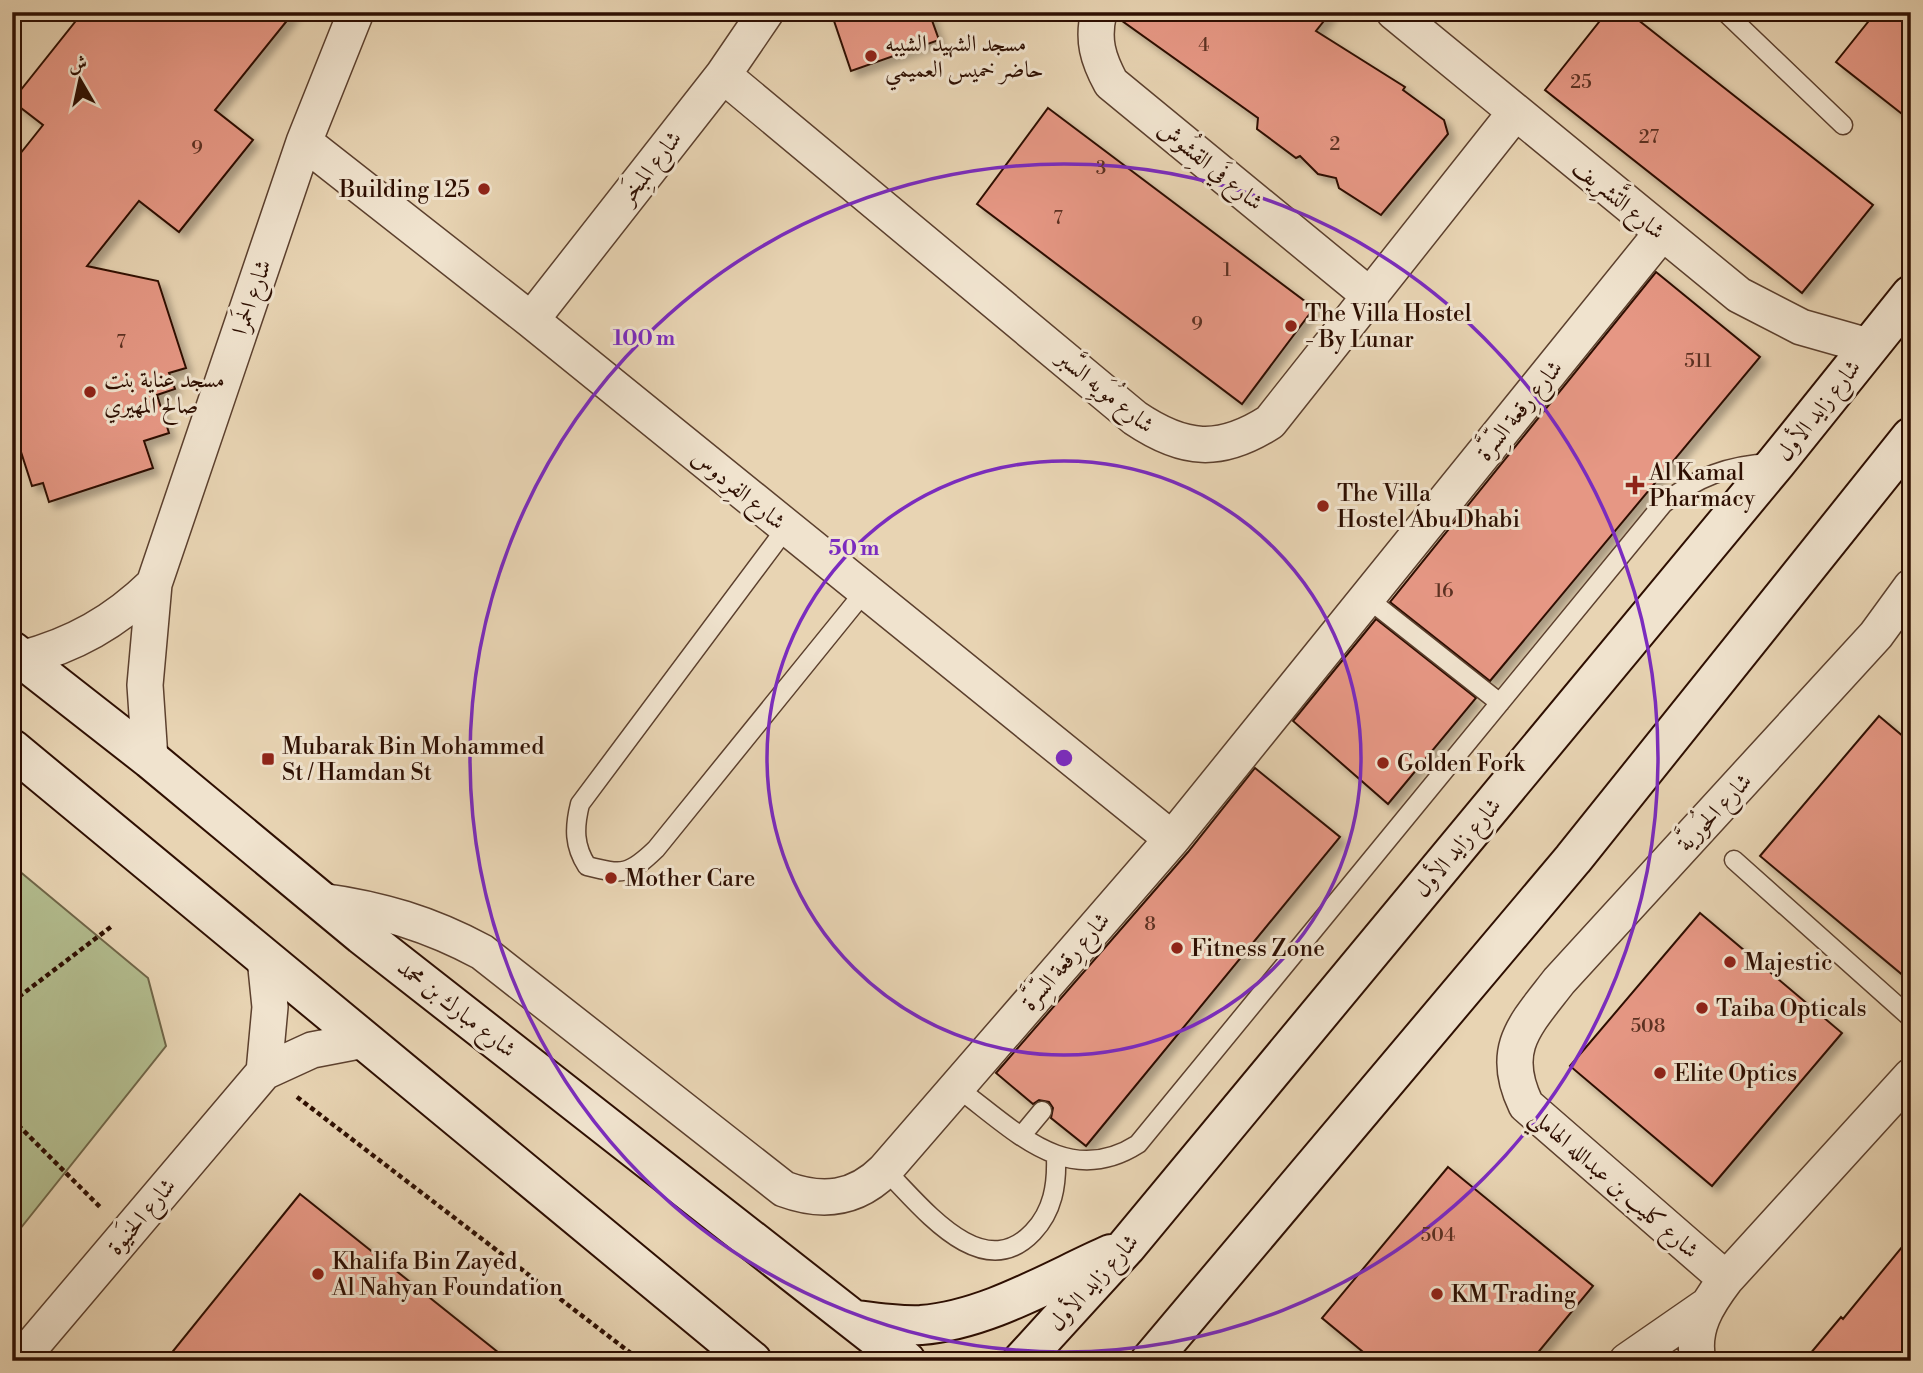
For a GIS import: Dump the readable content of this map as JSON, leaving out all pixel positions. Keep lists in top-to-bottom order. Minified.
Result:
{"streets":{"main road":["شارع زايد الأول","شارع مبارك بن محمد"],"street":["شارع فَي القِشُوش","شارع المِبخَر","شارع التَّشرِيف","شارع الحَمرا","شارع مُوَيِه السَّبر","شارع رِقعة السِّرَّة","شارع الفِردوس","شارع الحُوريَّة","شارع كليب بن عبدالله الهاملي","شارع الحنَيوة"]},"crossings":[["شارع فَي القِشُوش","شارع مُوَيِه السَّبر"],["شارع المِبخَر","شارع مُوَيِه السَّبر"],["شارع المِبخَر","شارع الفِردوس"],["شارع التَّشرِيف","شارع مُوَيِه السَّبر"],["شارع التَّشرِيف","شارع رِقعة السِّرَّة"],["شارع التَّشرِيف","شارع زايد الأول"],["شارع الحَمرا","شارع الفِردوس"],["شارع الحَمرا","شارع مبارك بن محمد"],["شارع رِقعة السِّرَّة","شارع الفِردوس"],["شارع رِقعة السِّرَّة","شارع مبارك بن محمد"],["شارع الحُوريَّة","شارع كليب بن عبدالله الهاملي"]],"places":{"other":["مسجد الشهيد الشيبه حاضر خميس العميمي","Building 125","The Villa Hostel - By Lunar","مسجد عناية بنت صالح المهيري","The Villa Hostel Abu Dhabi","Golden Fork","Mother Care","Fitness Zone","Majestic","Taiba Opticals","Elite Optics","Khalifa Bin Zayed Al Nahyan Foundation","KM Trading"],"health":["Al Kamal Pharmacy"],"transit":["Mubarak Bin Mohammed St / Hamdan St"]},"house_numbers":["4","25","27","2","9","3","7","1","9","7","511","16","8","508","504"],"north":"top","rings":["100 m","50 m"]}
